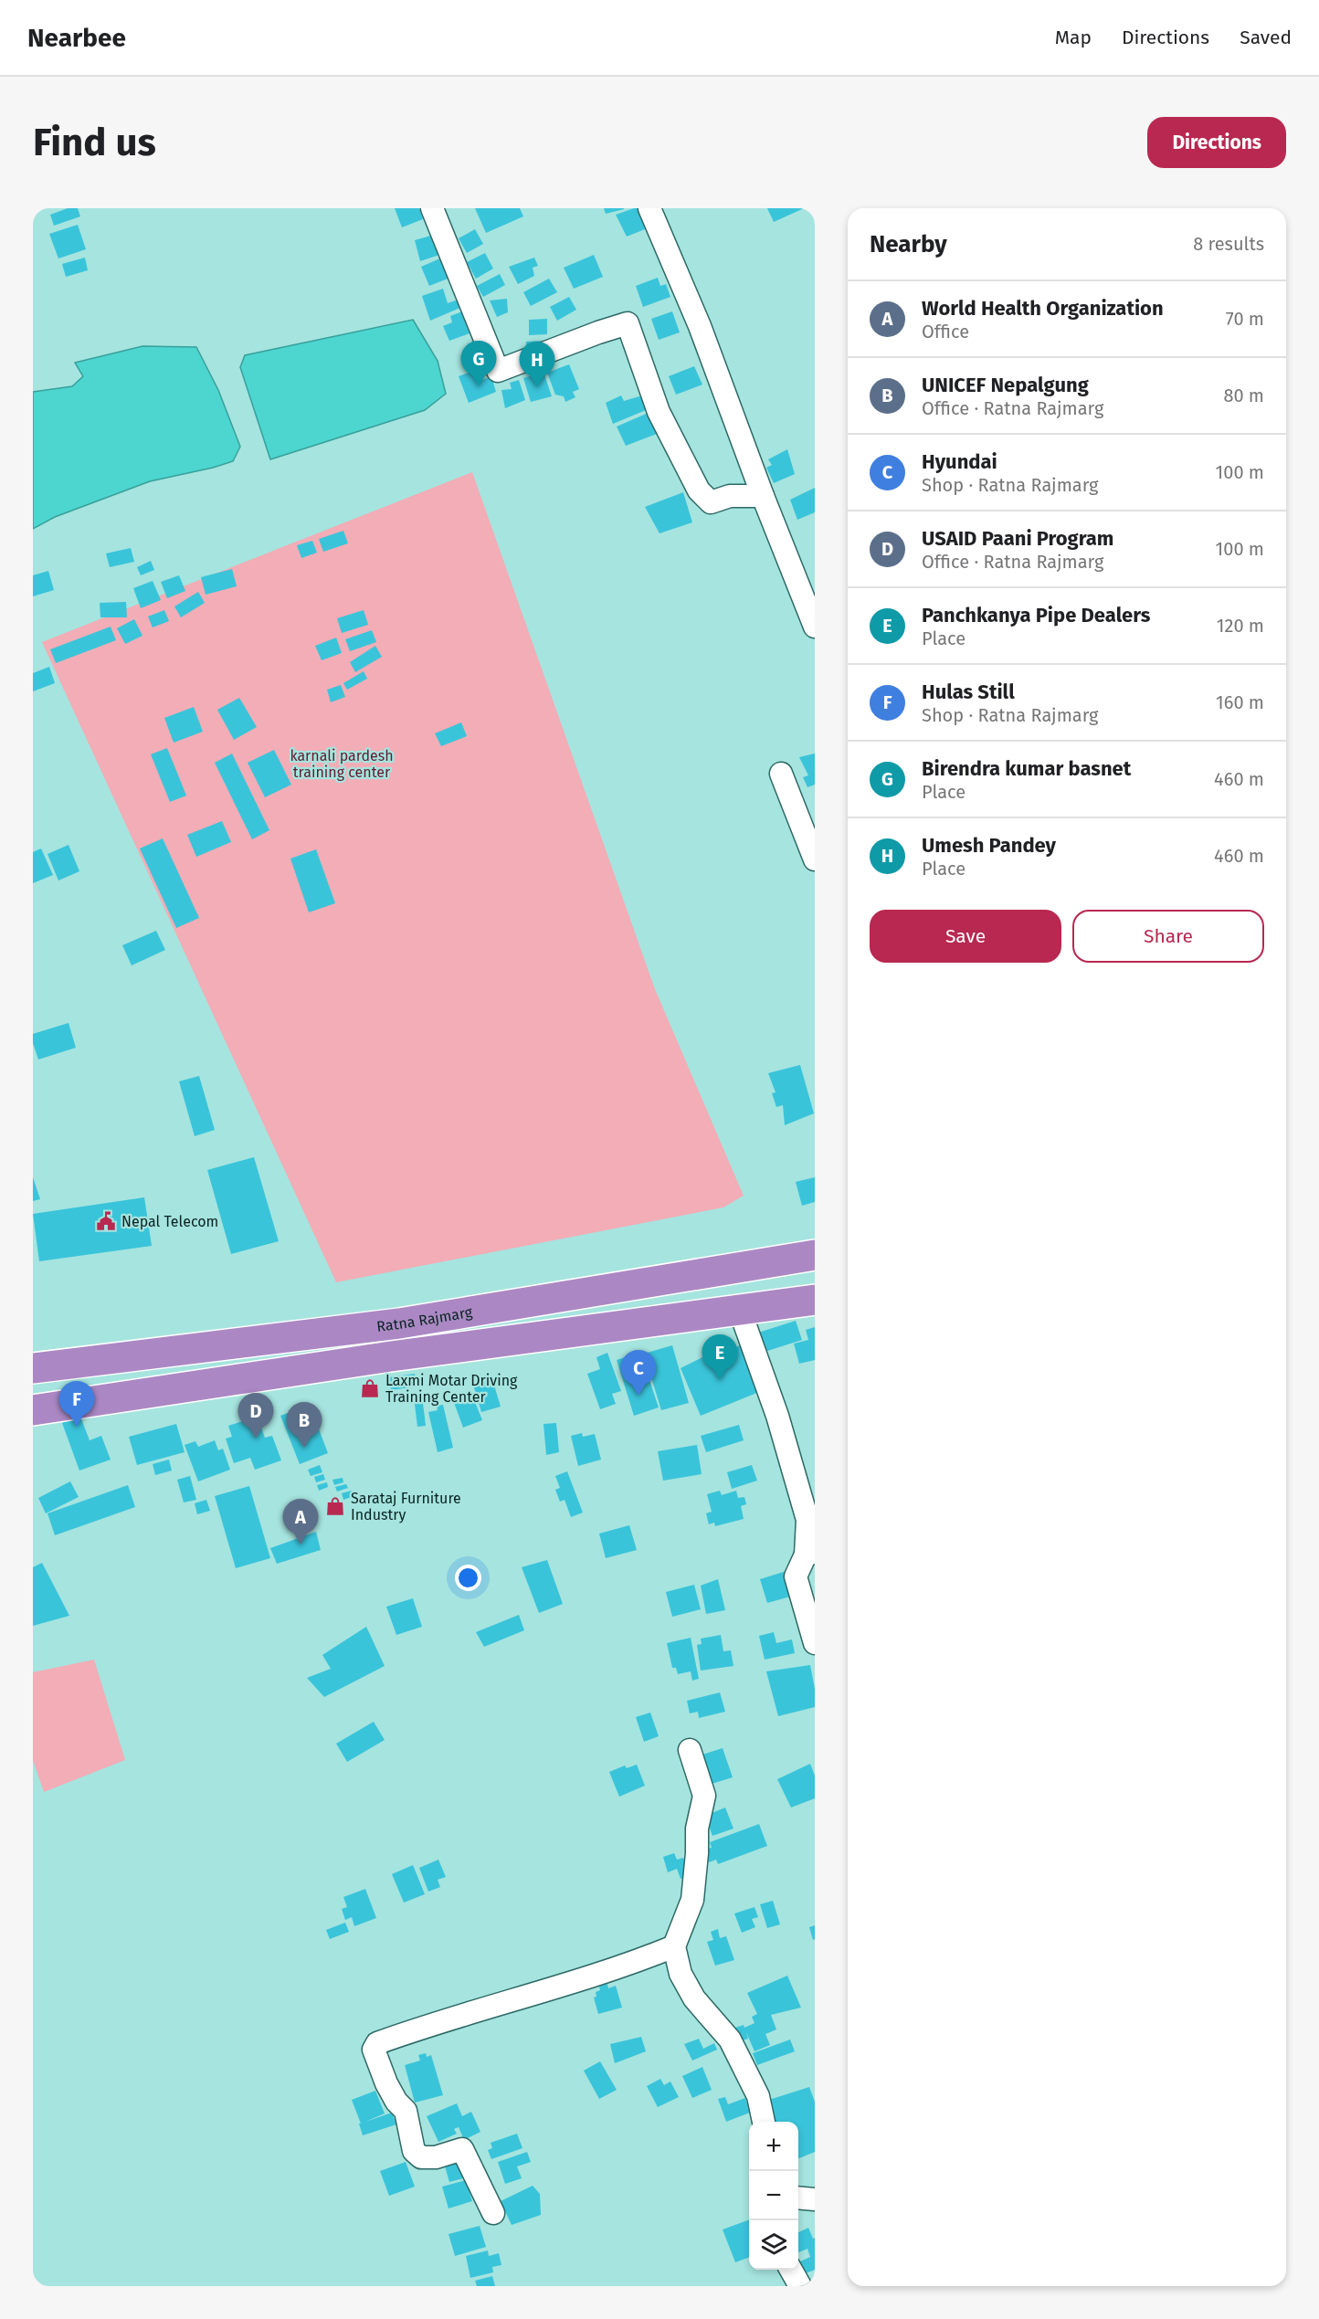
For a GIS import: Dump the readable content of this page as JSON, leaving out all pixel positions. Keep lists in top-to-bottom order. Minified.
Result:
{"streets":{"highway":["Ratna Rajmarg"]},"parks":["karnali pardesh training center"],"places":{"public building":["Nepal Telecom"],"shop":["Laxmi Motar Driving Training Center","Sarataj Furniture Industry"]},"page":{"header":"Nearbee","nav":["Map","Directions","Saved"],"buttons":["Directions",["Save","Share"]],"title":"Find us","heading":["Nearby","8 results"],"list":[{"mark":"A","name":"World Health Organization","note":"Office","value":"70 m"},{"mark":"B","name":"UNICEF Nepalgung","note":"Office · Ratna Rajmarg","value":"80 m"},{"mark":"C","name":"Hyundai","note":"Shop · Ratna Rajmarg","value":"100 m"},{"mark":"D","name":"USAID Paani Program","note":"Office · Ratna Rajmarg","value":"100 m"},{"mark":"E","name":"Panchkanya Pipe Dealers","note":"Place","value":"120 m"},{"mark":"F","name":"Hulas Still","note":"Shop · Ratna Rajmarg","value":"160 m"},{"mark":"G","name":"Birendra kumar basnet","note":"Place","value":"460 m"},{"mark":"H","name":"Umesh Pandey","note":"Place","value":"460 m"}],"pins":["G","H","E","C","F","D","B","A"],"map_buttons":["+","−"]}}
